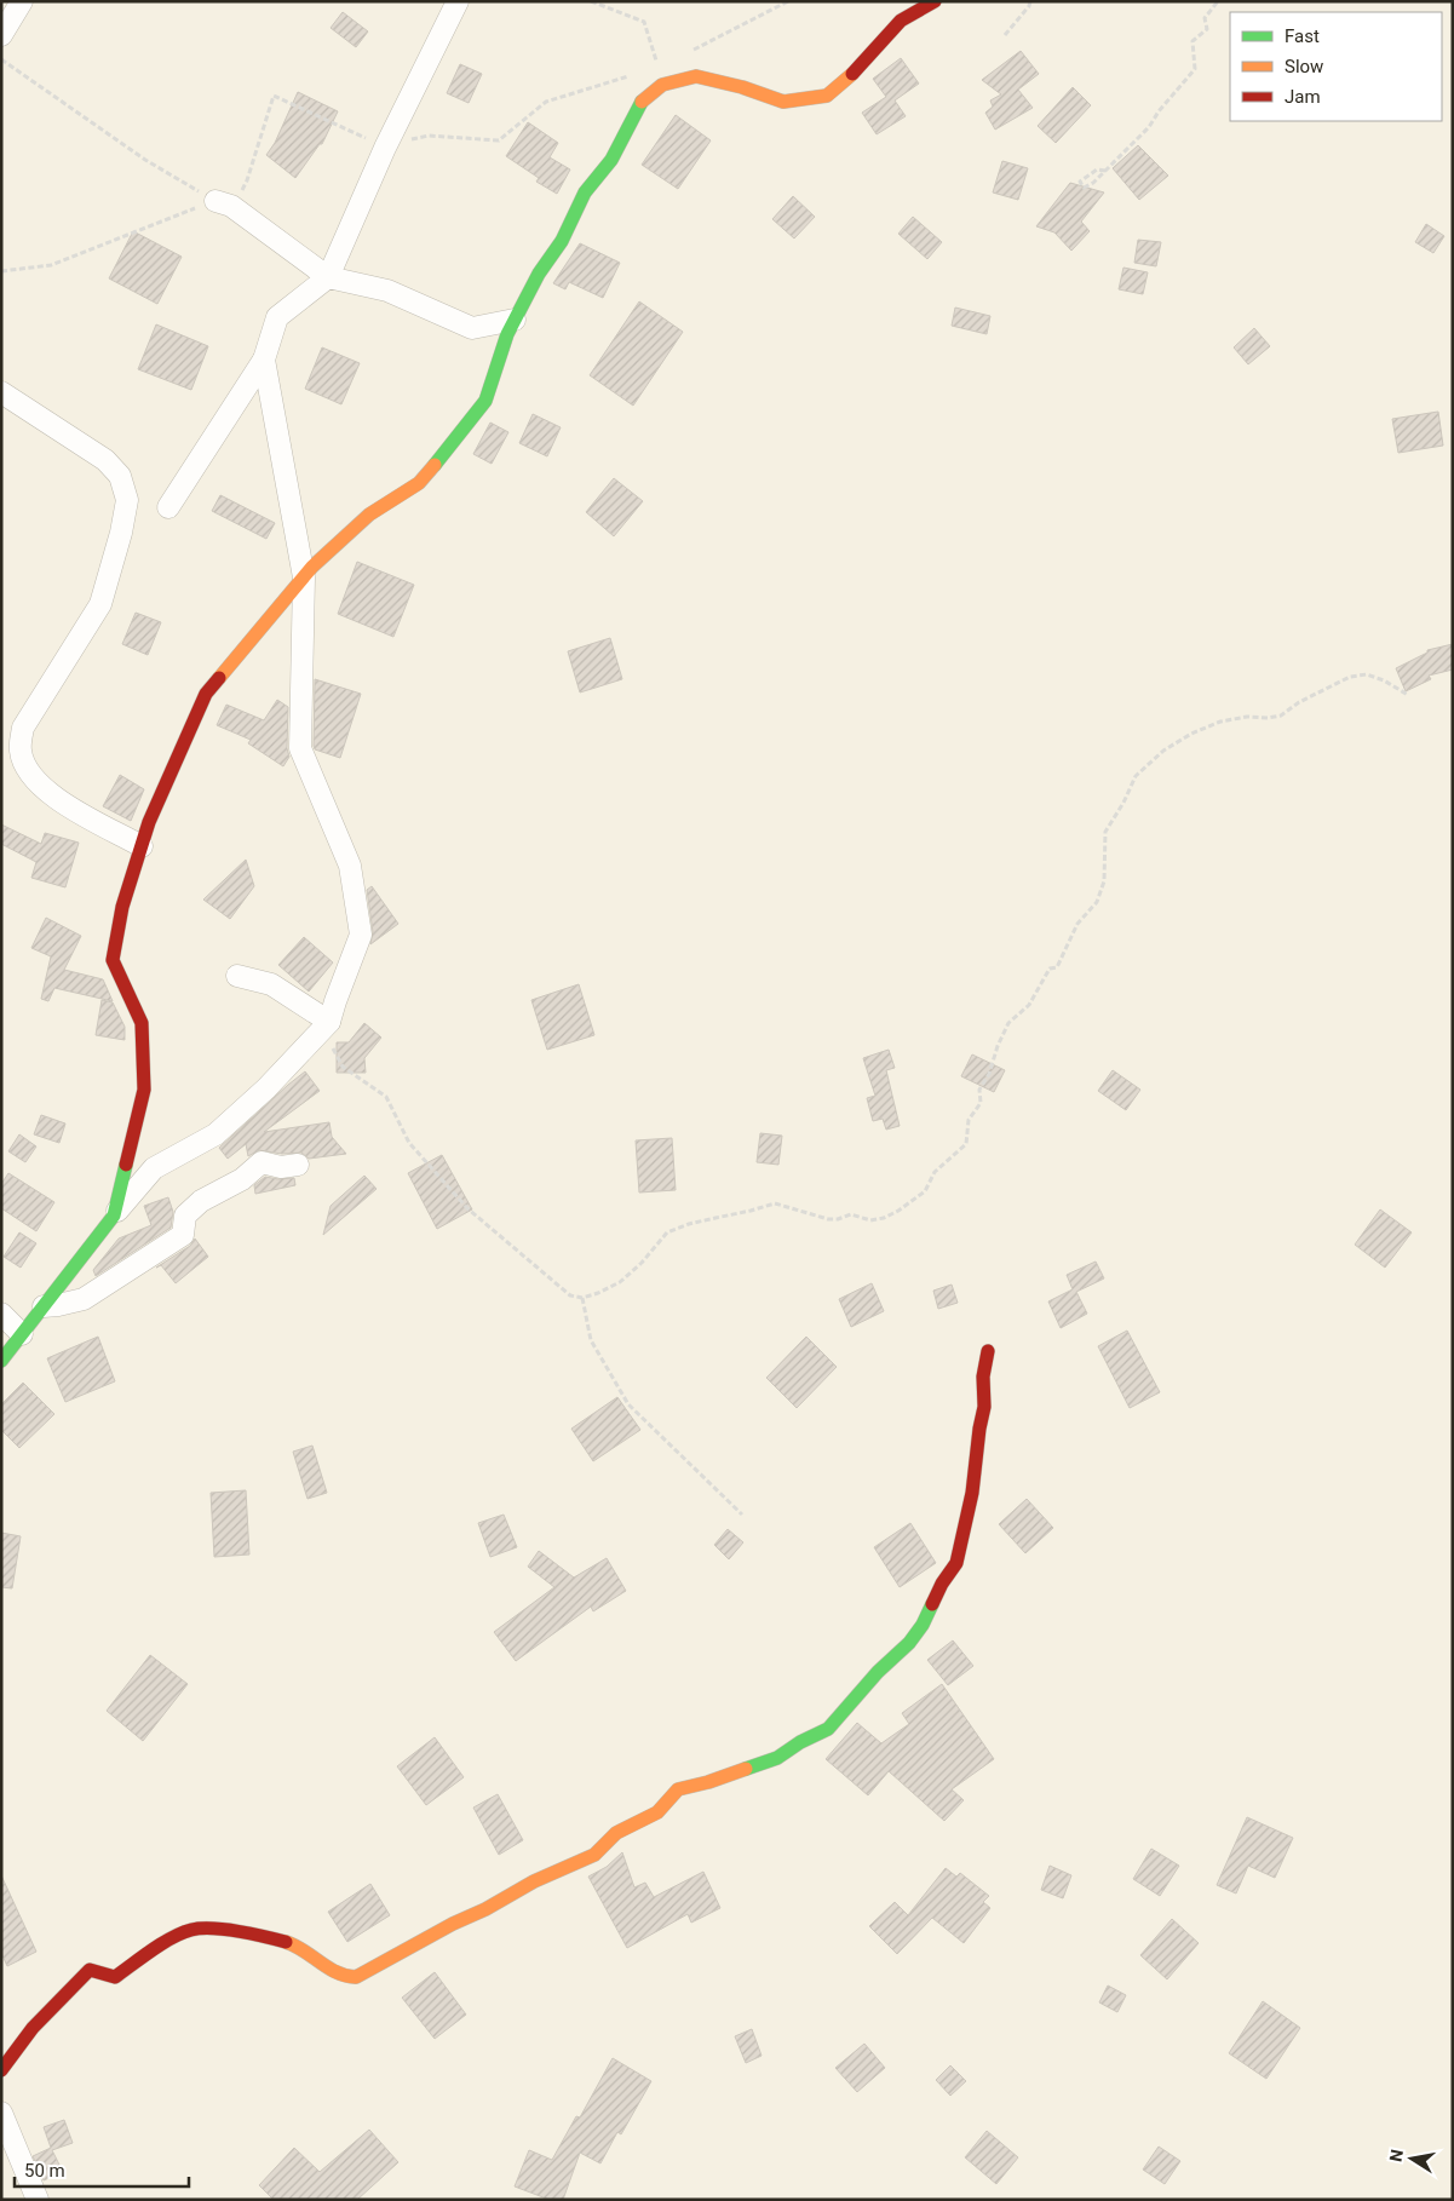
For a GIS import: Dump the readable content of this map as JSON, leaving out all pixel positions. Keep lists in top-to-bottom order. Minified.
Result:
{"legend":["Fast","Slow","Jam"],"scale_bar":"50 m","north":"left"}
